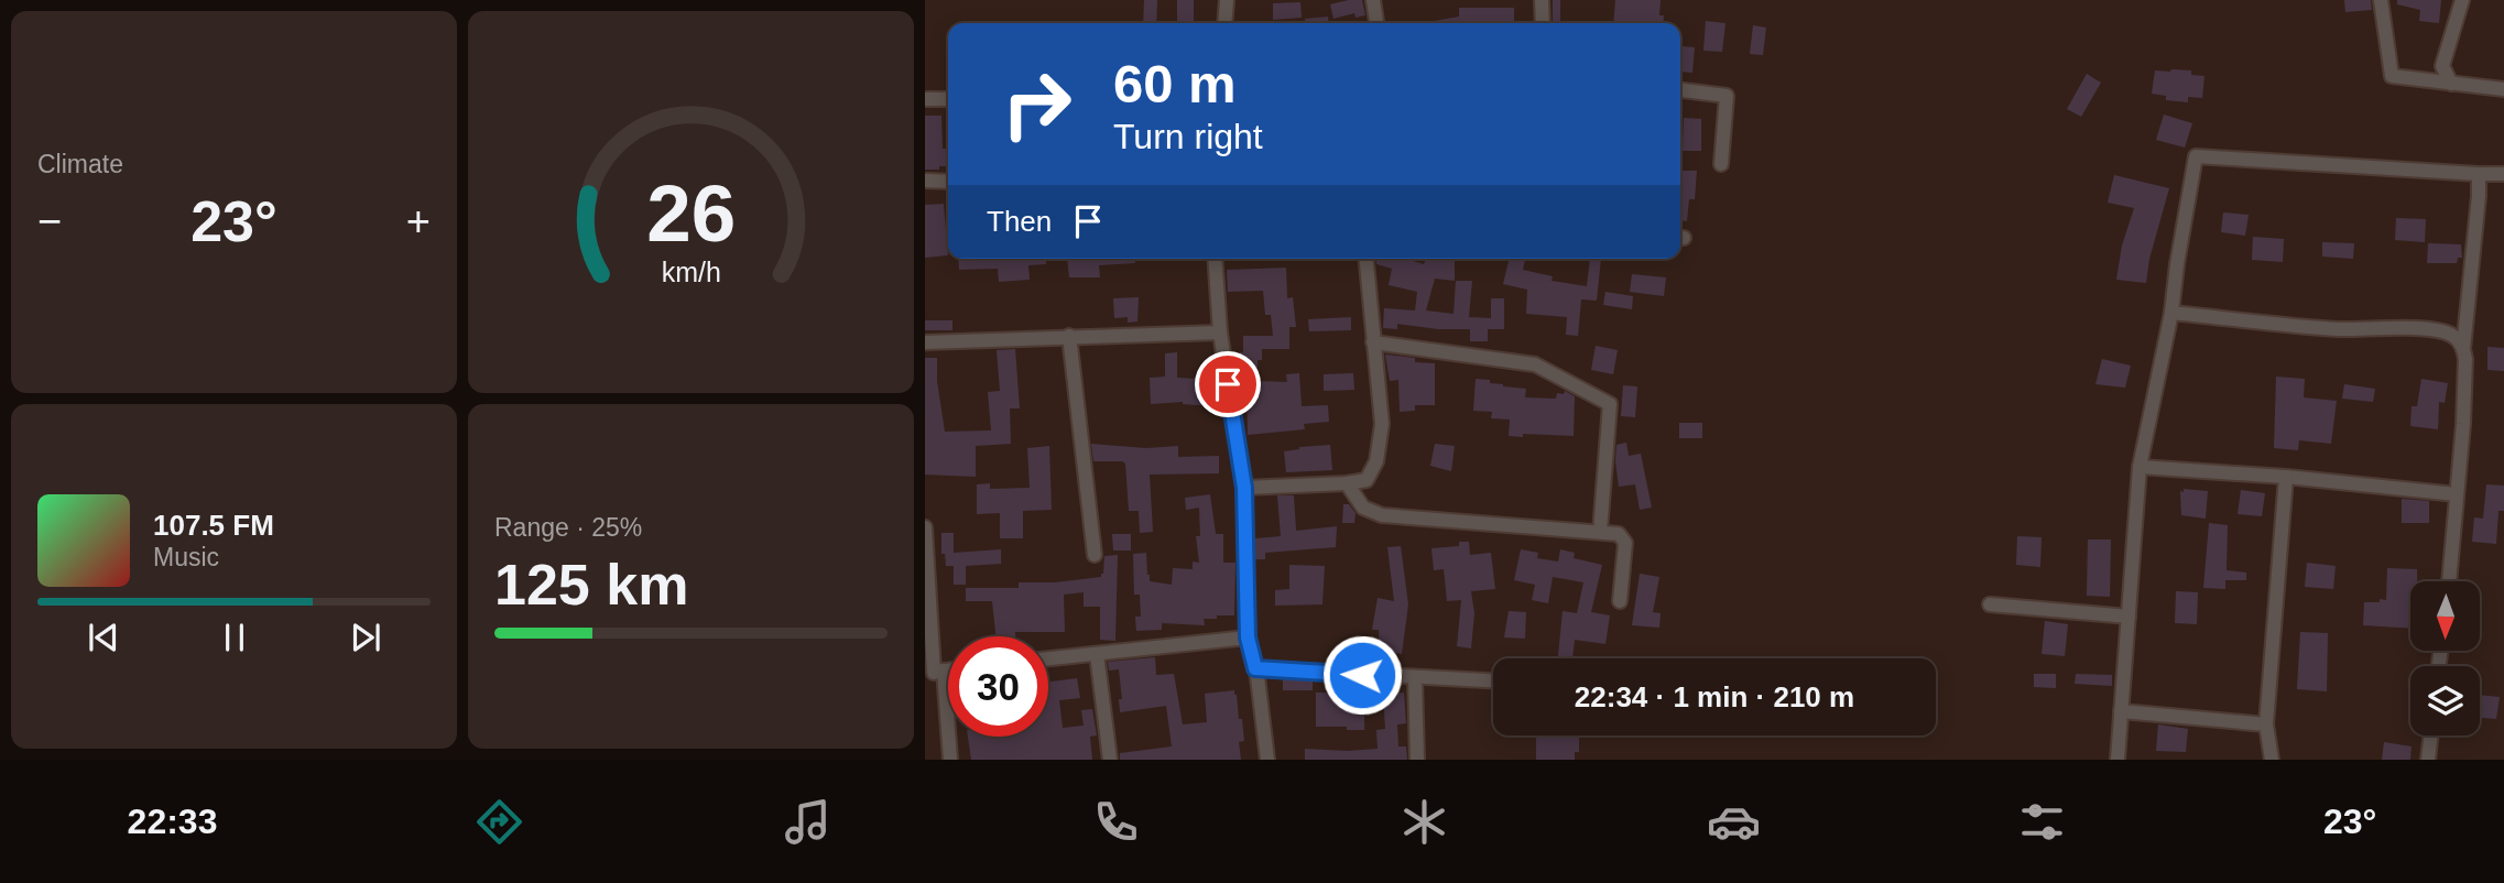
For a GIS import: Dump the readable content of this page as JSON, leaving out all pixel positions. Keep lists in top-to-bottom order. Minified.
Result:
{"north":"bottom","page":{"tile":["Climate",["Range · 25%","125 km"]],"turn":["60 m","Turn right"],"then":"Then","heat":["−","23°","+"],"song":["107.5 FM","Music"],"limit":"30","trip":"22:34 · 1 min · 210 m","tabs":["22:33","23°"],"gauge":["26","km/h"]}}
